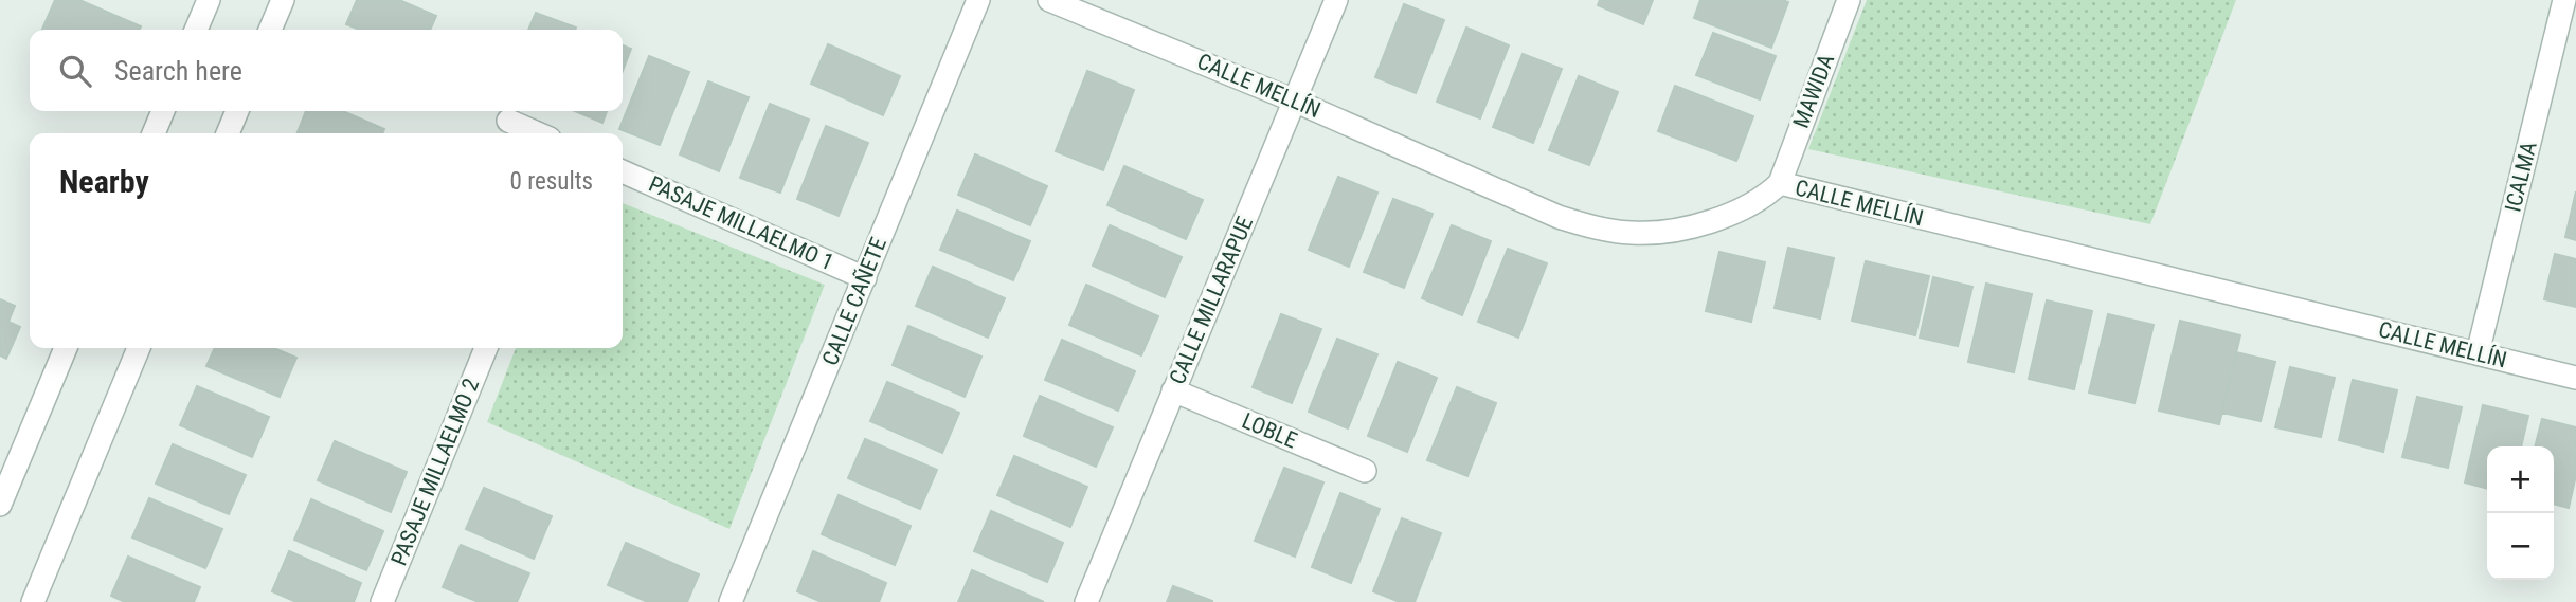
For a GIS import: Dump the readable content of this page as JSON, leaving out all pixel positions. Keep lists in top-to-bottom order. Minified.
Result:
{"streets":{"street":["CALLE MELLÍN","MAWIDA","ICALMA","PASAJE MILLAELMO 1","CALLE MILLARAPUE","CALLE CAÑETE","LOBLE","PASAJE MILLAELMO 2"]},"crossings":[["CALLE MELLÍN","MAWIDA"],["CALLE MELLÍN","ICALMA"],["CALLE MELLÍN","CALLE MILLARAPUE"],["PASAJE MILLAELMO 1","CALLE CAÑETE"],["CALLE MILLARAPUE","LOBLE"]],"page":{"search":"Search here","heading":["Nearby","0 results"],"map_buttons":["+","−"]}}
